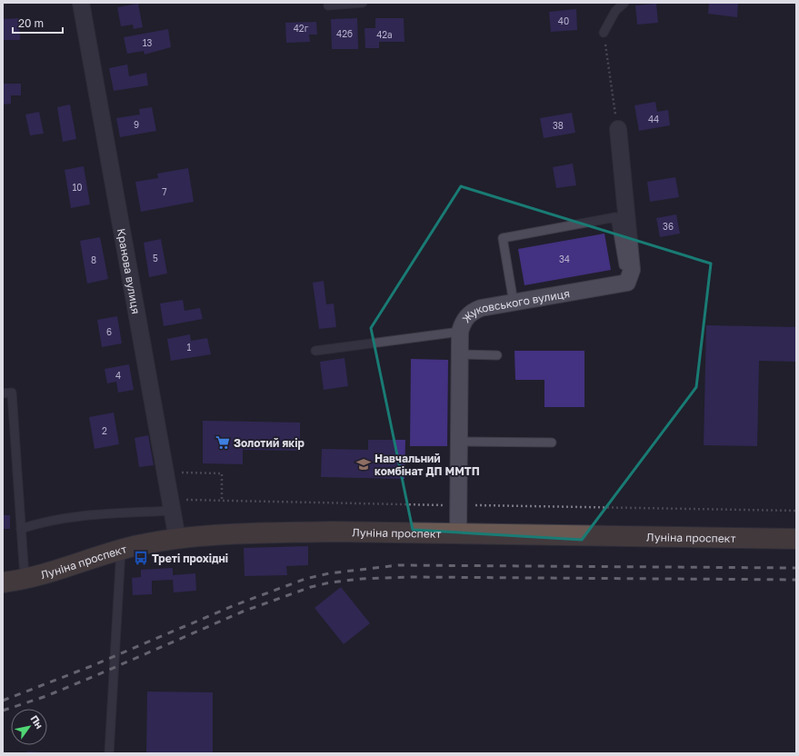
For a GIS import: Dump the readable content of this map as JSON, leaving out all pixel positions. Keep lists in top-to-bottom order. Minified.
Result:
{"streets":{"street":["Кранова вулиця","Жуковського вулиця","Луніна проспект"]},"crossings":[["Кранова вулиця","Луніна проспект"],["Жуковського вулиця","Луніна проспект"]],"places":{"supermarket":["Золотий якір"],"school or university":["Навчальний комбінат ДП ММТП"],"bus stop":["Треті прохідні"]},"house_numbers":["40","42г","42б","42а","13","44","9","38","10","7","36","5","34","8","6","1","4","2"],"scale_bar":"20 m","north":"top right"}
